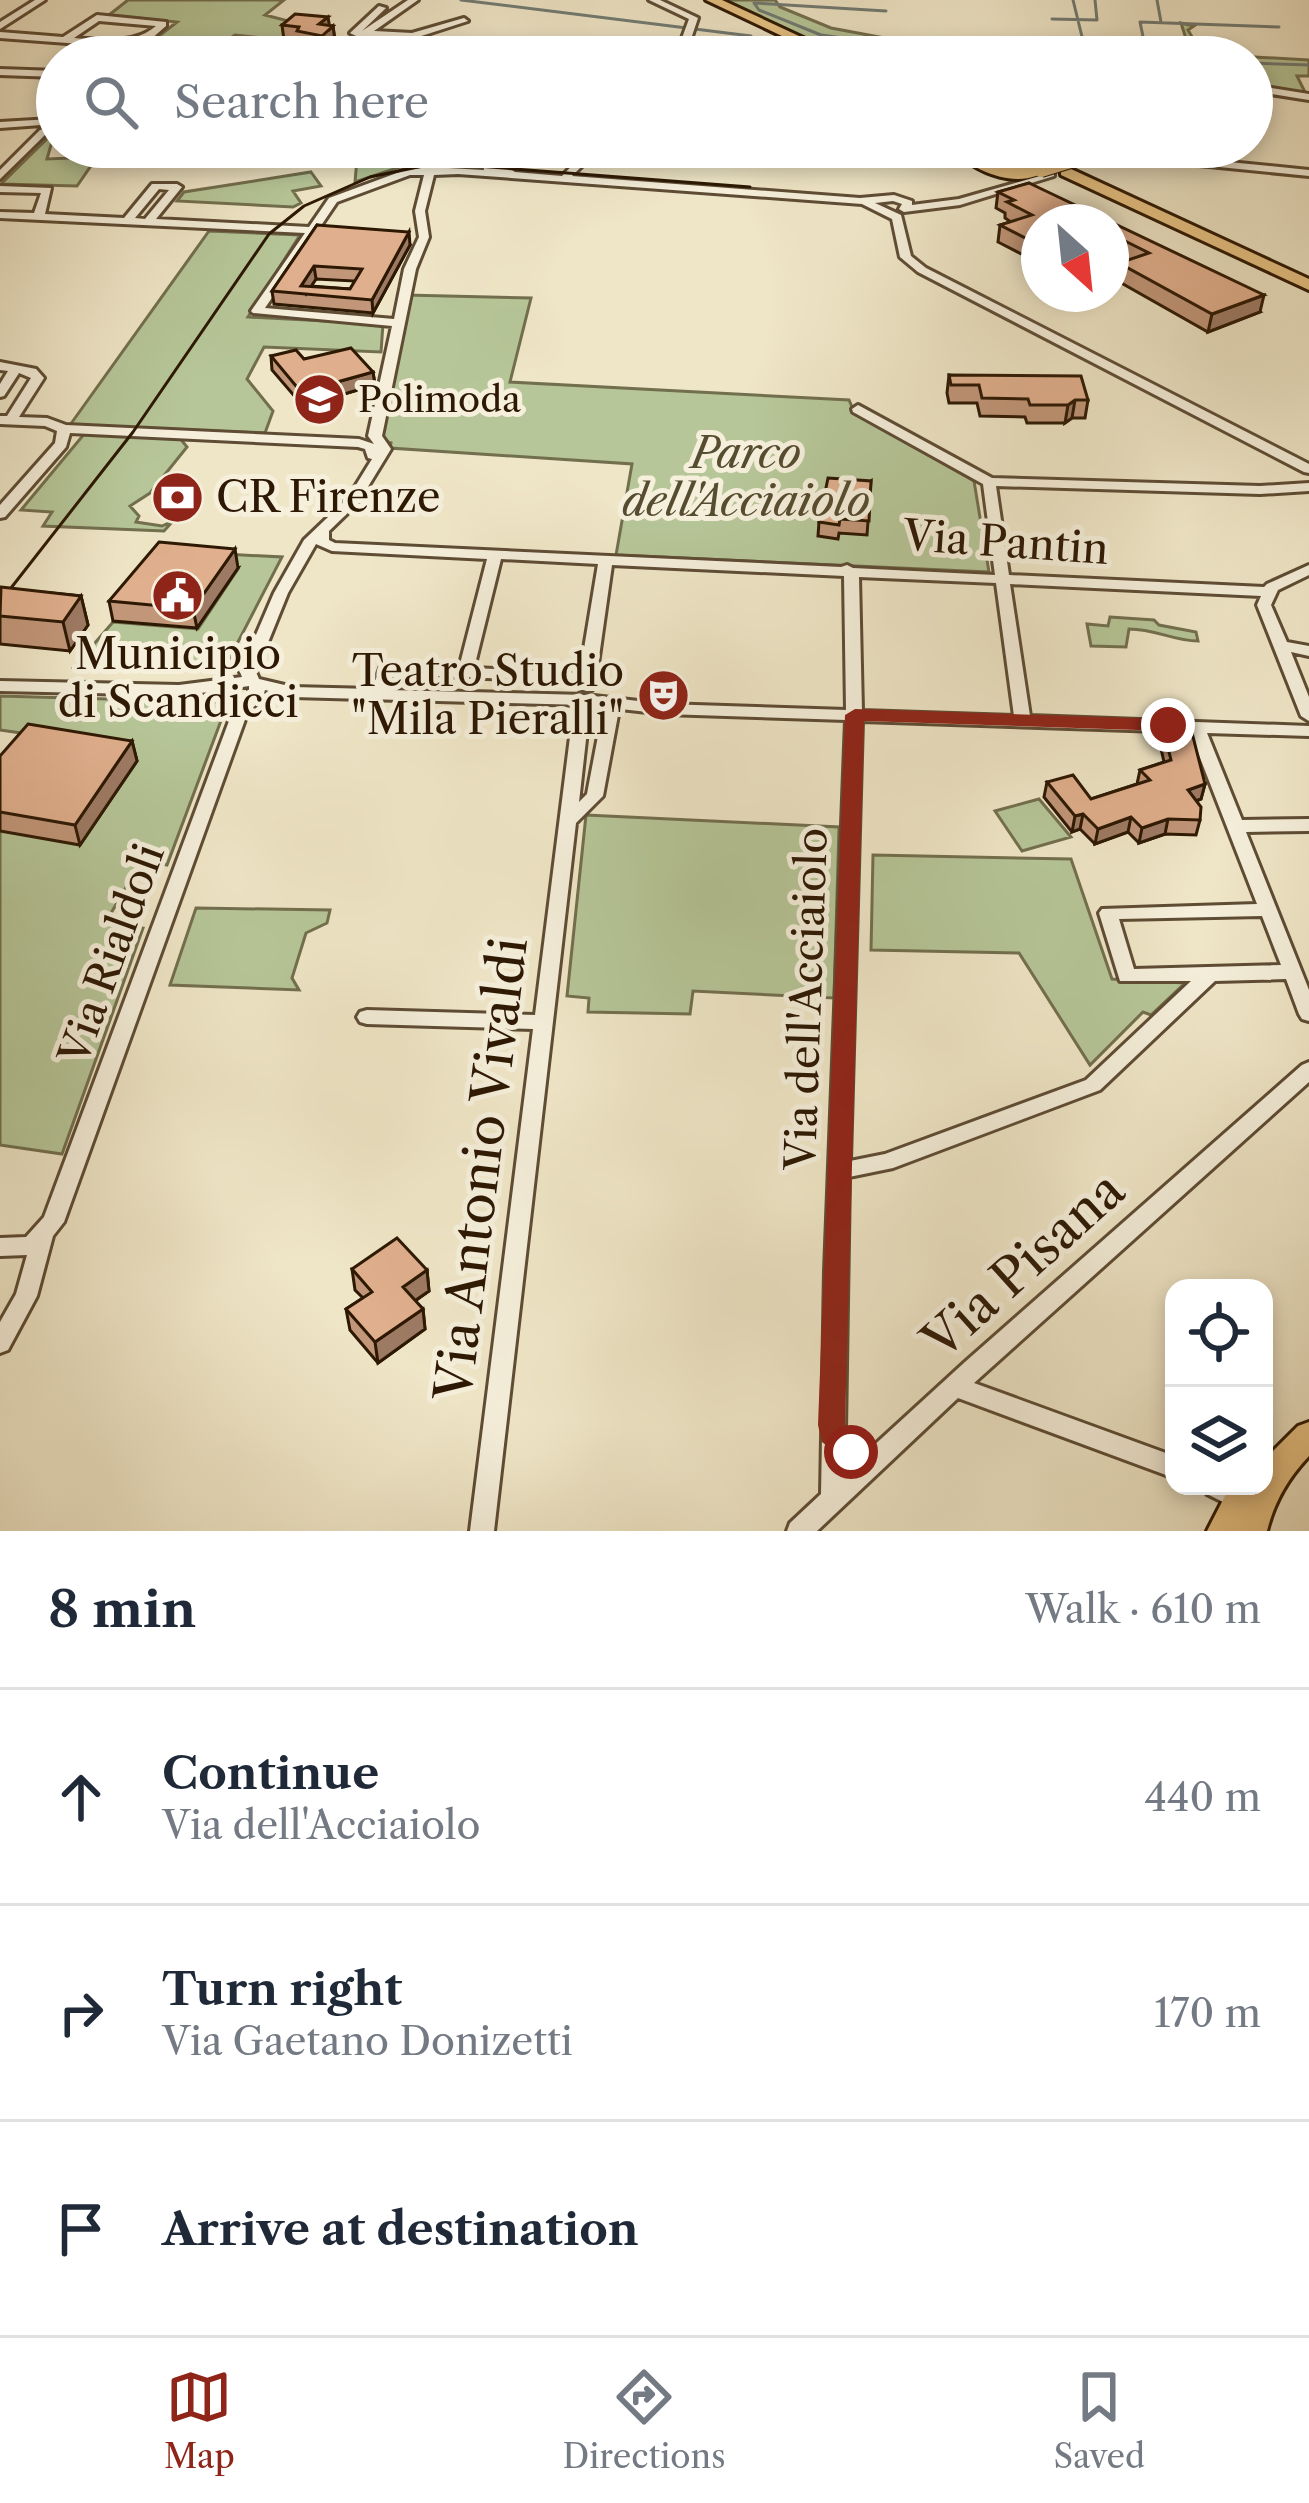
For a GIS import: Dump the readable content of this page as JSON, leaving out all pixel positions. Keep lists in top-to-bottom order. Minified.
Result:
{"streets":{"street":["Via Pantin","Via Rialdoli","Via dell'Acciaiolo","Via Antonio Vivaldi","Via Pisana"]},"crossings":[["Via Pantin","Via Rialdoli"],["Via Pantin","Via dell'Acciaiolo"],["Via Pantin","Via Antonio Vivaldi"],["Via dell'Acciaiolo","Via Pisana"]],"parks":["Parco dell'Acciaiolo"],"places":{"school or university":["Polimoda"],"bank":["CR Firenze"],"public building":["Municipio di Scandicci"],"theatre":["Teatro Studio \"Mila Pieralli\""]},"north":"bottom right","page":{"search":"Search here","heading":["8 min","Walk · 610 m"],"list":[["Continue","Via dell'Acciaiolo","440 m"],["Turn right","Via Gaetano Donizetti","170 m"],"Arrive at destination"],"nav":["Map","Directions","Saved"]}}
